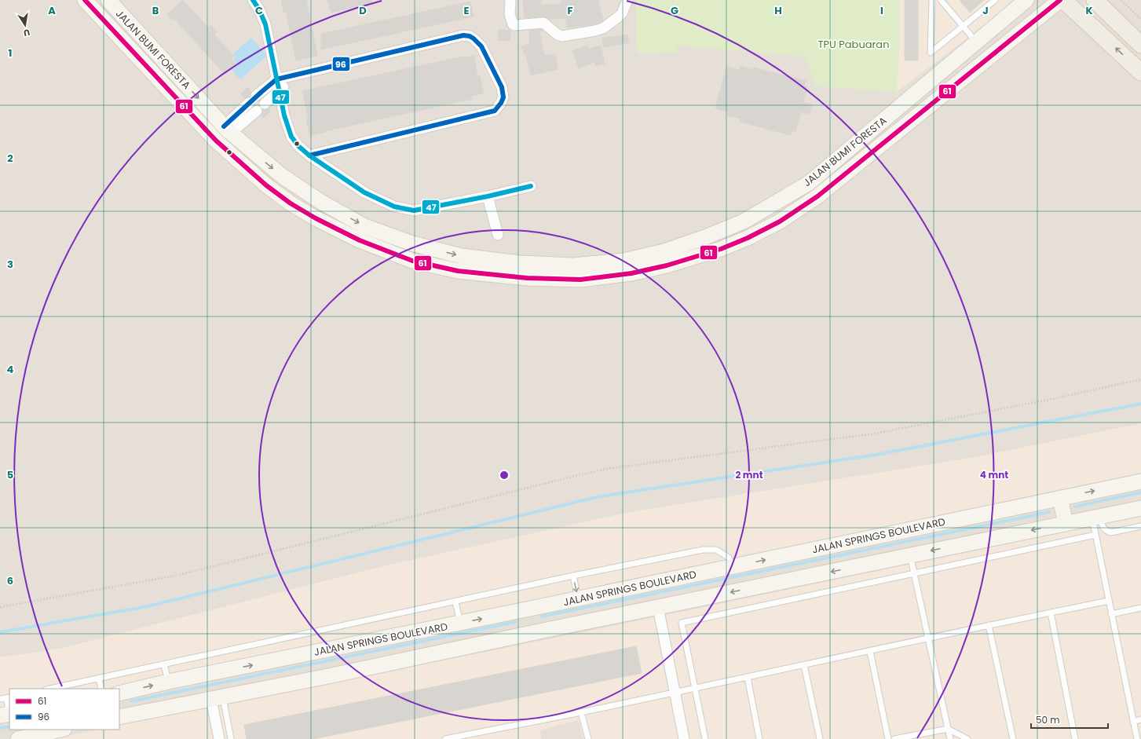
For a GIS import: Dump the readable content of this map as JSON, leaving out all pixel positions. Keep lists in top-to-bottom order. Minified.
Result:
{"streets":{"main road":["JALAN BUMI FORESTA","JALAN SPRINGS BOULEVARD"]},"parks":["TPU Pabuaran"],"lines":["transit line 61","transit line 47","transit line 96"],"legend":["61","96"],"scale_bar":"50 m","north":"bottom","grid":{"columns":["A","B","C","D","E","F","G","H","I","J","K"],"rows":["1","2","3","4","5","6"]},"rings":["2 mnt","4 mnt"]}
